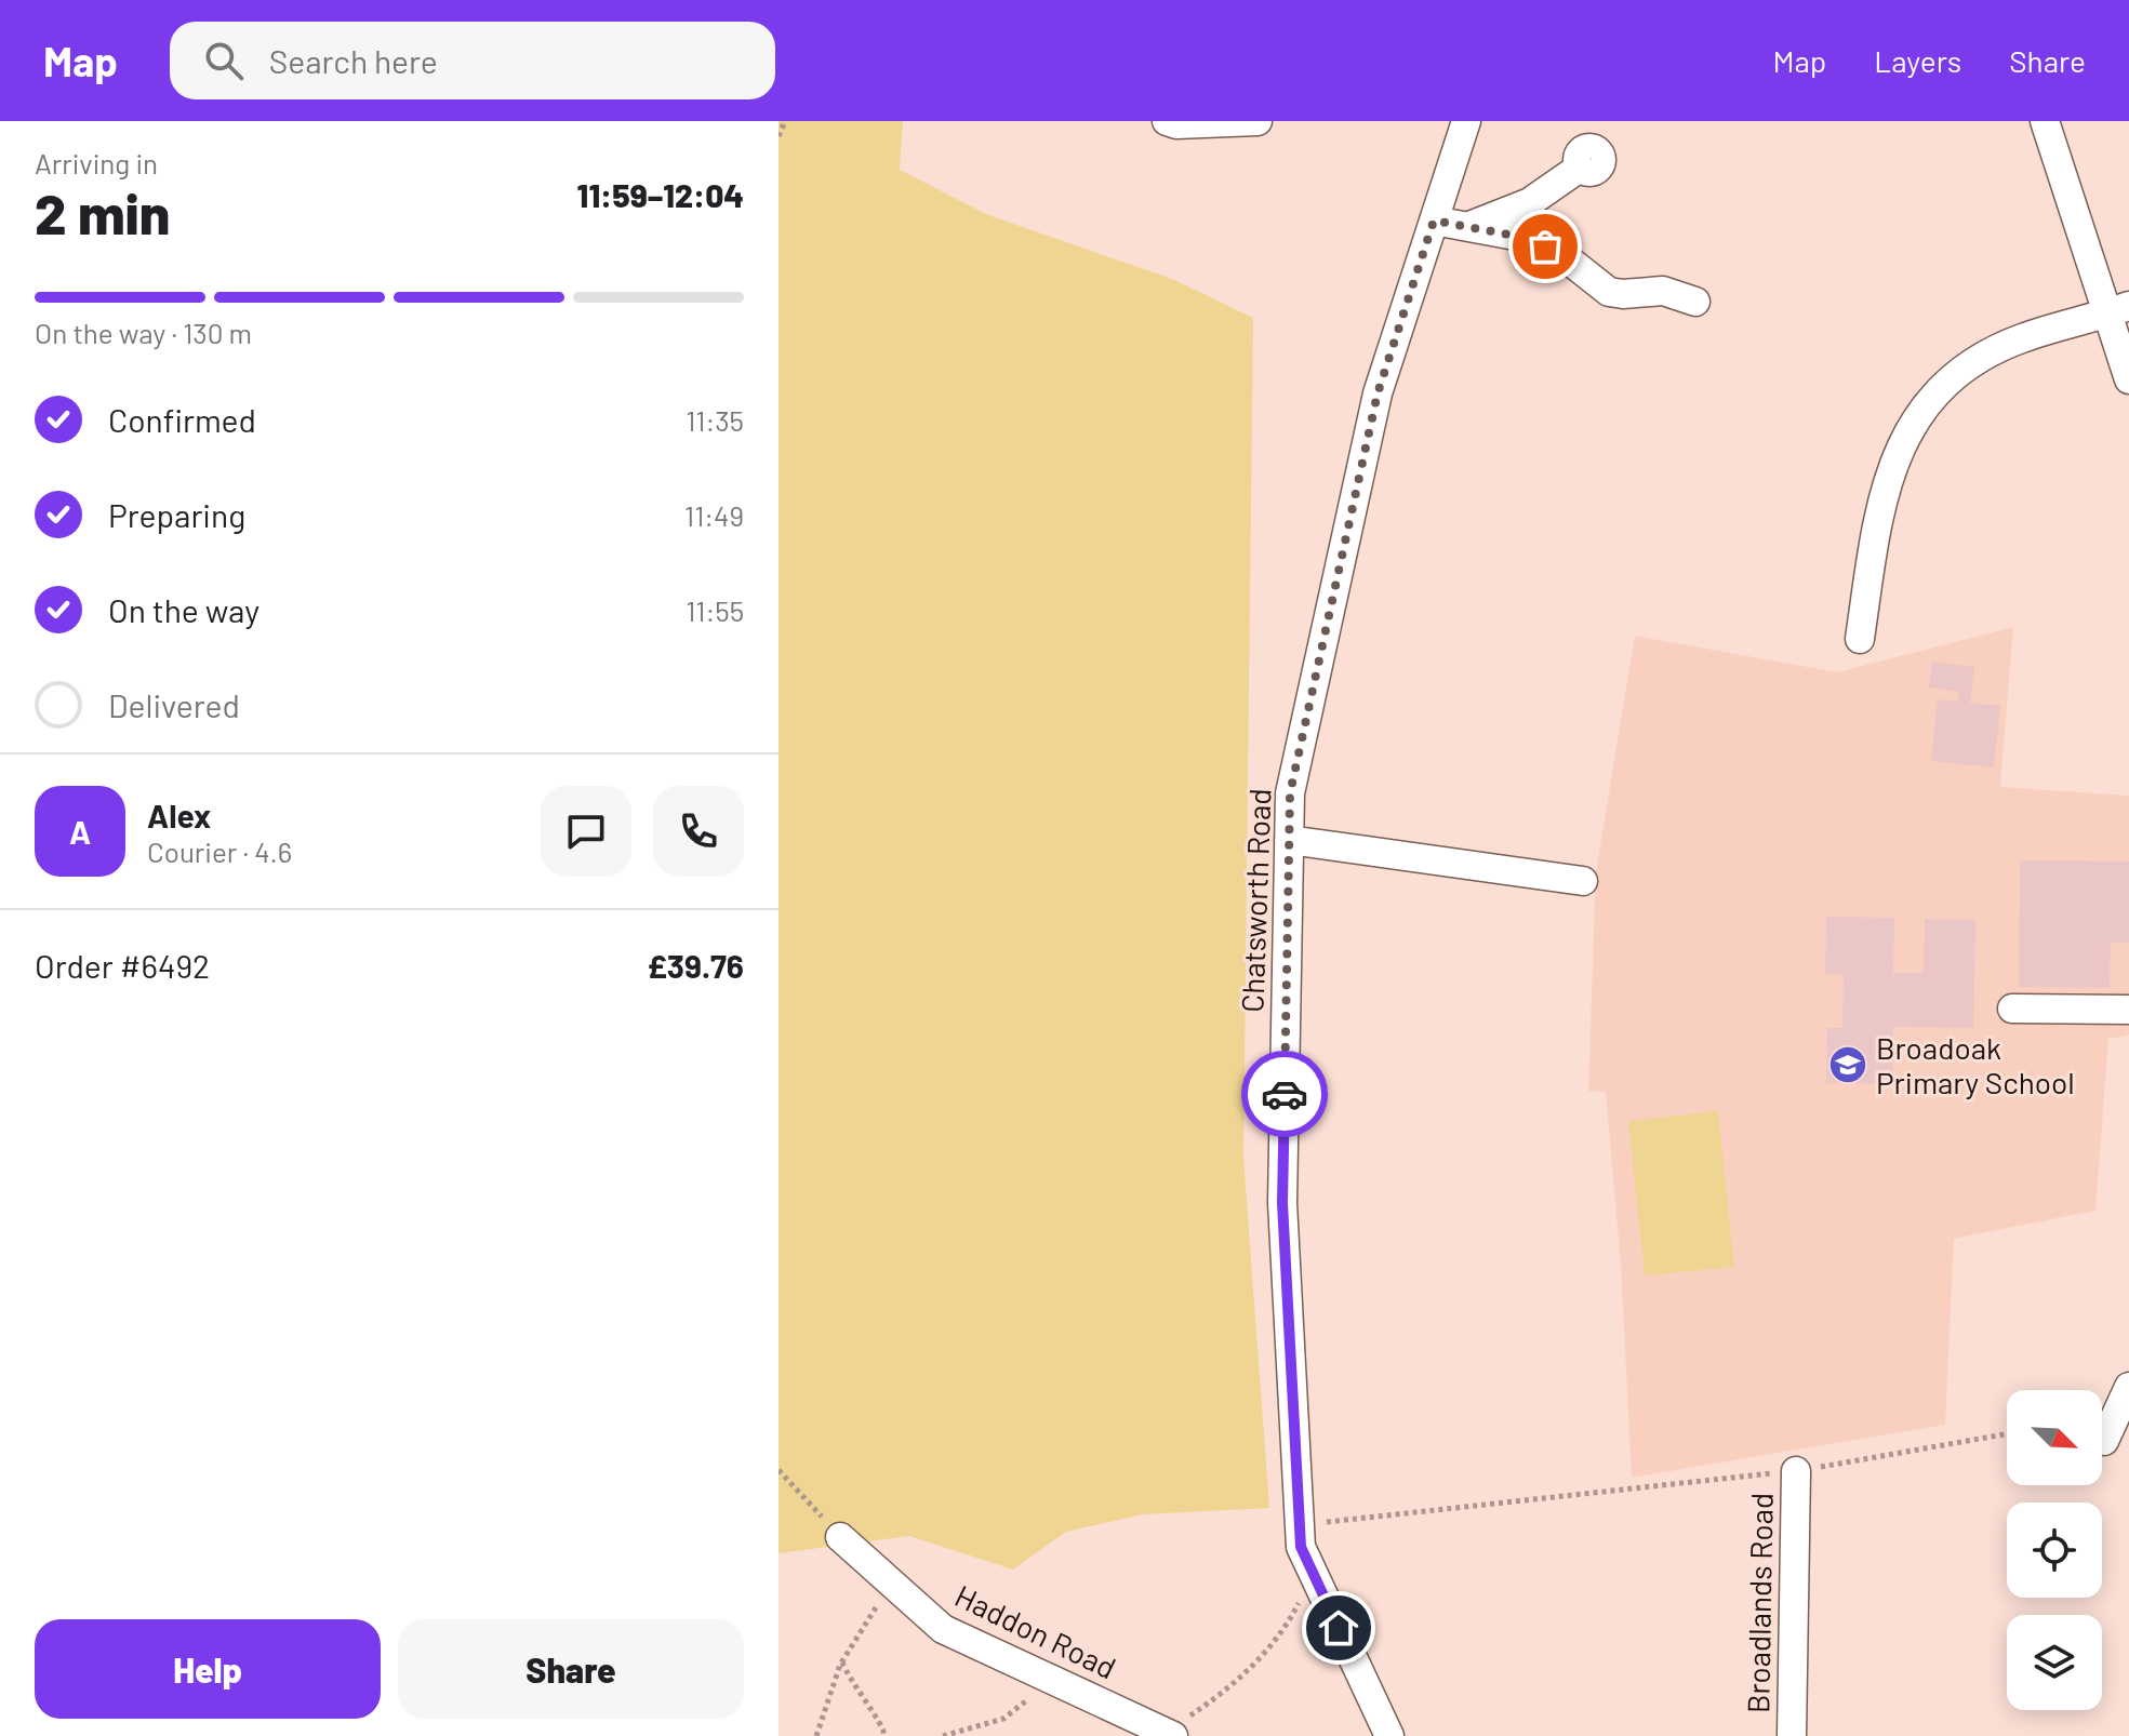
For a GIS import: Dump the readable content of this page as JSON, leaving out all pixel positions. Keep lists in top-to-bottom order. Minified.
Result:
{"streets":{"street":["Chatsworth Road","Broadlands Road","Haddon Road"]},"places":{"school or university":["Broadoak Primary School"]},"north":"bottom right","page":{"header":"Map","search":"Search here","nav":["Map","Layers","Share"],"heading":["2 min","Arriving in","11:59–12:04"],"panel":["Alex","Courier · 4.6","Order #6492","£39.76"],"bar":"On the way · 130 m","list":[["Confirmed","11:35"],["Preparing","11:49"],["On the way","11:55"],"Delivered"],"round":"A","buttons":["Help","Share"]}}
